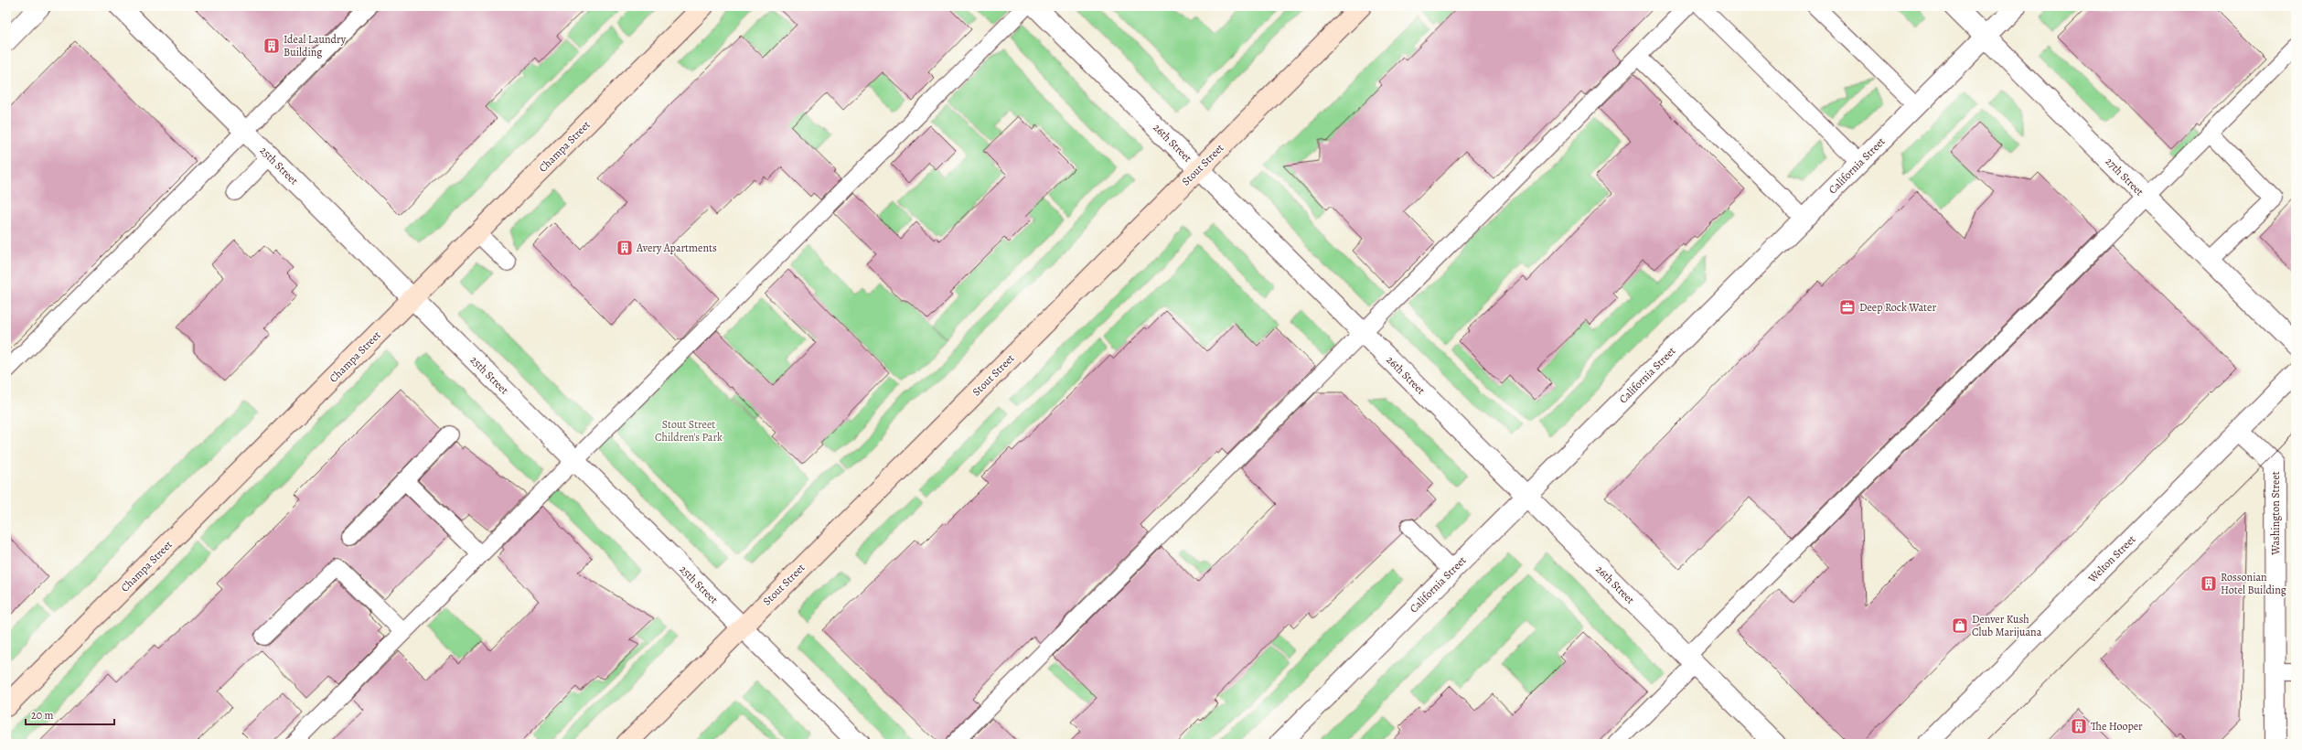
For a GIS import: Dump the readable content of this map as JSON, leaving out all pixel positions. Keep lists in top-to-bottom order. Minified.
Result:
{"streets":{"main road":["Champa Street","Stout Street"],"street":["26th Street","25th Street","California Street","27th Street","Washington Street","Welton Street"]},"crossings":[["26th Street","Stout Street"],["26th Street","California Street"],["Champa Street","25th Street"],["Stout Street","25th Street"],["California Street","27th Street"],["Washington Street","Welton Street"]],"parks":["Stout Street Children's Park"],"places":{"building":["Ideal Laundry Building","Avery Apartments","Rossonian Hotel Building","The Hooper"],"office":["Deep Rock Water"],"shop":["Denver Kush Club Marijuana"]},"scale_bar":"20 m"}
